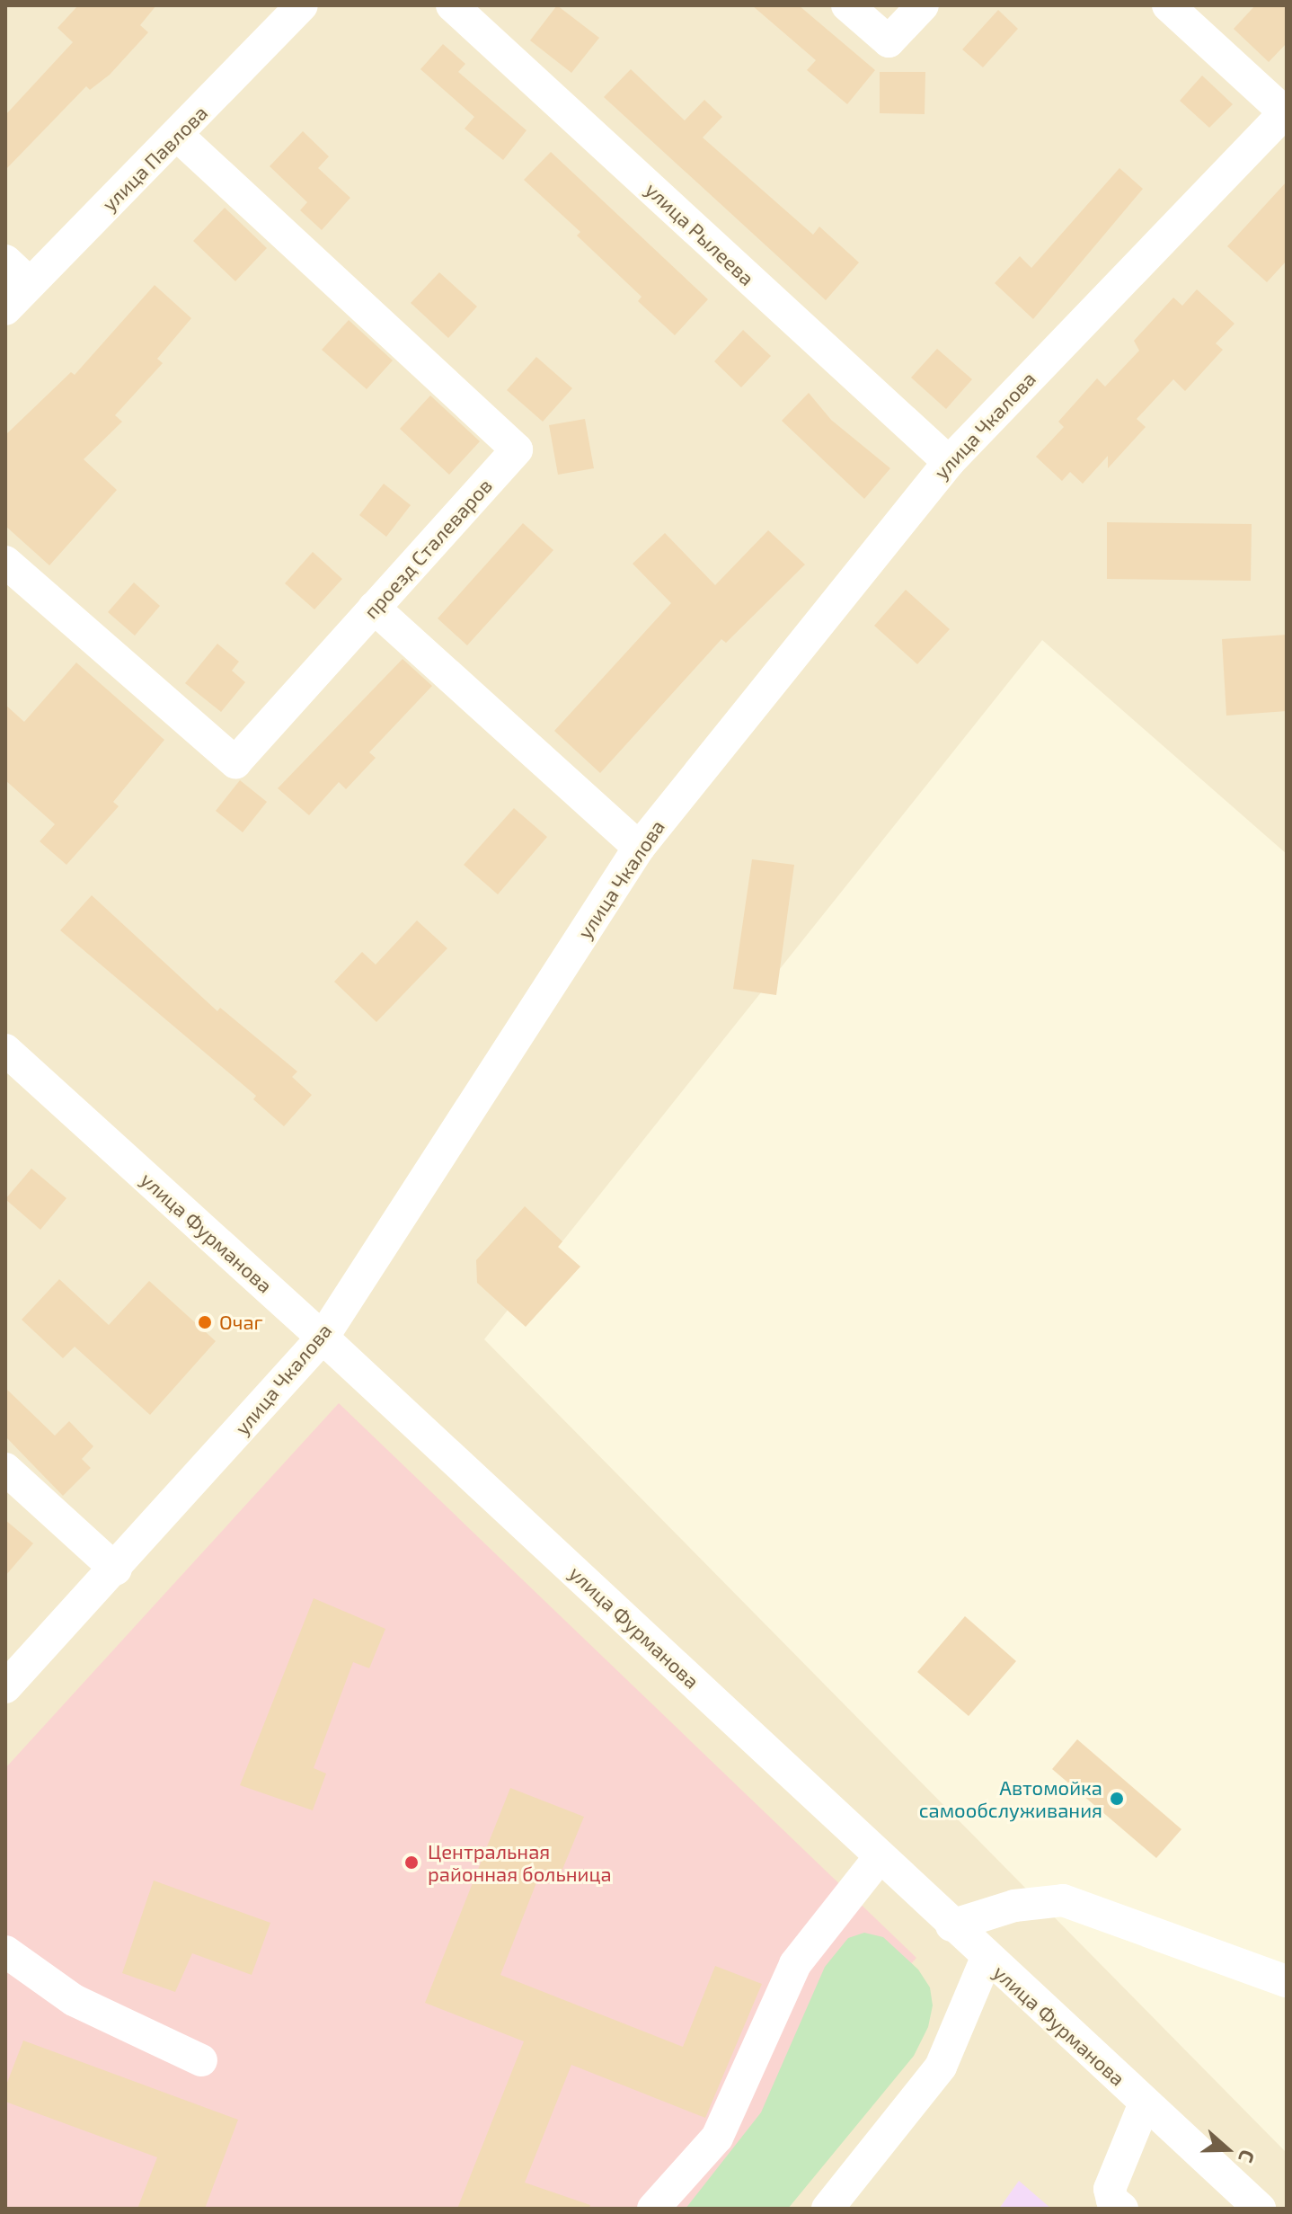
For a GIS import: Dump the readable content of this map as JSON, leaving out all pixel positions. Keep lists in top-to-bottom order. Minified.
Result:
{"streets":{"street":["улица Павлова","улица Рылеева","улица Чкалова","проезд Сталеваров","улица Фурманова"]},"crossings":[["улица Павлова","проезд Сталеваров"],["улица Рылеева","улица Чкалова"],["улица Чкалова","улица Фурманова"]],"places":["Очаг","Автомойка самообслуживания","Центральная районная больница"],"north":"right"}
